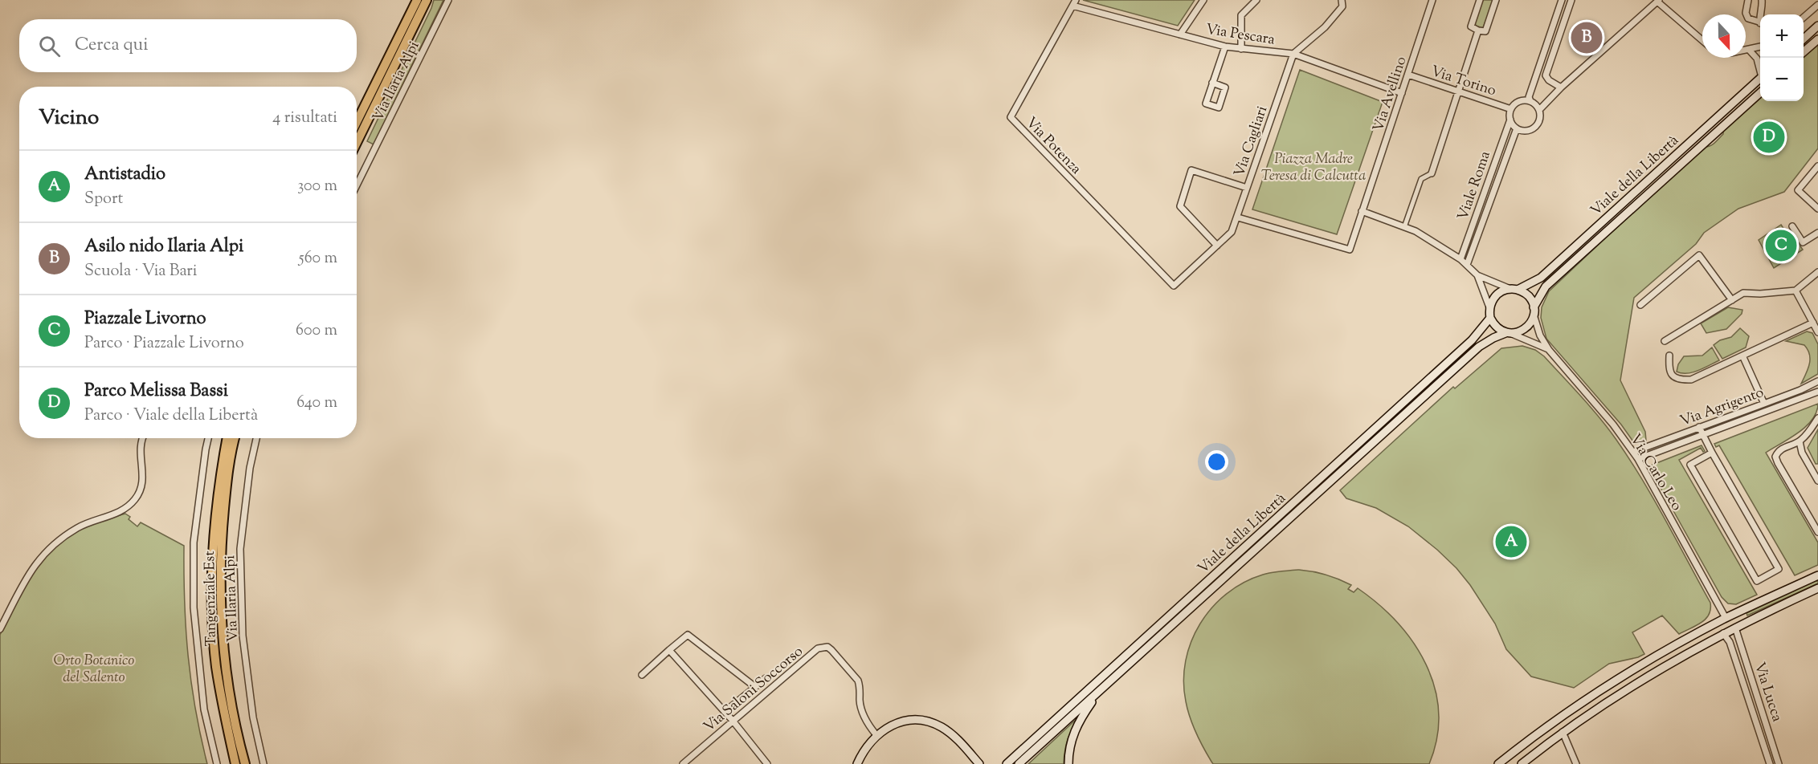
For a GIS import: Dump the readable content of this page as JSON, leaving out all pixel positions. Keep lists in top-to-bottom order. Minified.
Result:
{"streets":{"highway":["Tangenziale Est"],"main road":["Viale della Libertà"],"street":["Via Pescara","Via Torino","Via Ilaria Alpi","Via Avellino","Via Cagliari","Via Potenza","Viale Roma","Via Agrigento","Via Carlo Leo","Via Saloni Soccorso","Via Lucca"]},"crossings":[["Via Pescara","Via Avellino"],["Via Pescara","Via Cagliari"],["Via Pescara","Via Potenza"],["Via Torino","Via Avellino"],["Via Torino","Viale Roma"],["Via Avellino","Via Cagliari"],["Via Cagliari","Via Potenza"],["Viale della Libertà","Via Carlo Leo"],["Via Agrigento","Via Carlo Leo"]],"parks":["Piazza Madre Teresa di Calcutta","Orto Botanico del Salento"],"north":"bottom","page":{"map_buttons":["+","−"],"search":"Cerca qui","pins":["B","D","C","A"],"heading":["Vicino","4 risultati"],"list":[{"mark":"A","name":"Antistadio","note":"Sport","value":"300 m"},{"mark":"B","name":"Asilo nido Ilaria Alpi","note":"Scuola · Via Bari","value":"560 m"},{"mark":"C","name":"Piazzale Livorno","note":"Parco · Piazzale Livorno","value":"600 m"},{"mark":"D","name":"Parco Melissa Bassi","note":"Parco · Viale della Libertà","value":"640 m"}]}}
